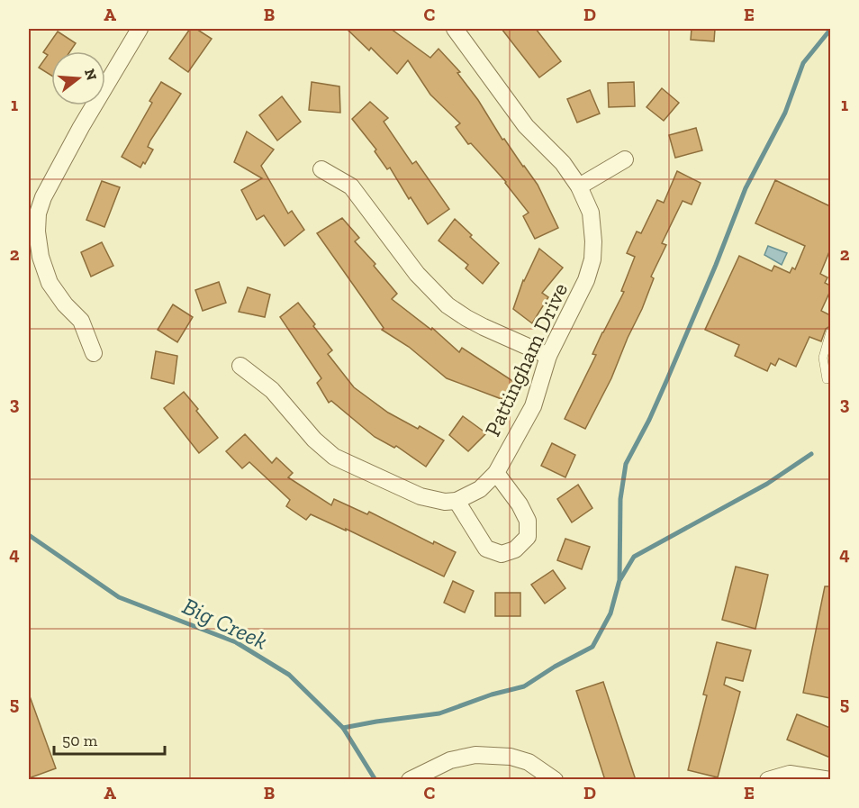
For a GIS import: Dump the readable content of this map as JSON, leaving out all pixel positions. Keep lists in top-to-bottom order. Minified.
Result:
{"streets":{"street":["Pattingham Drive"]},"water":["Big Creek"],"scale_bar":"50 m","north":"right","grid":{"columns":["A","B","C","D","E"],"rows":["1","2","3","4","5"]}}
